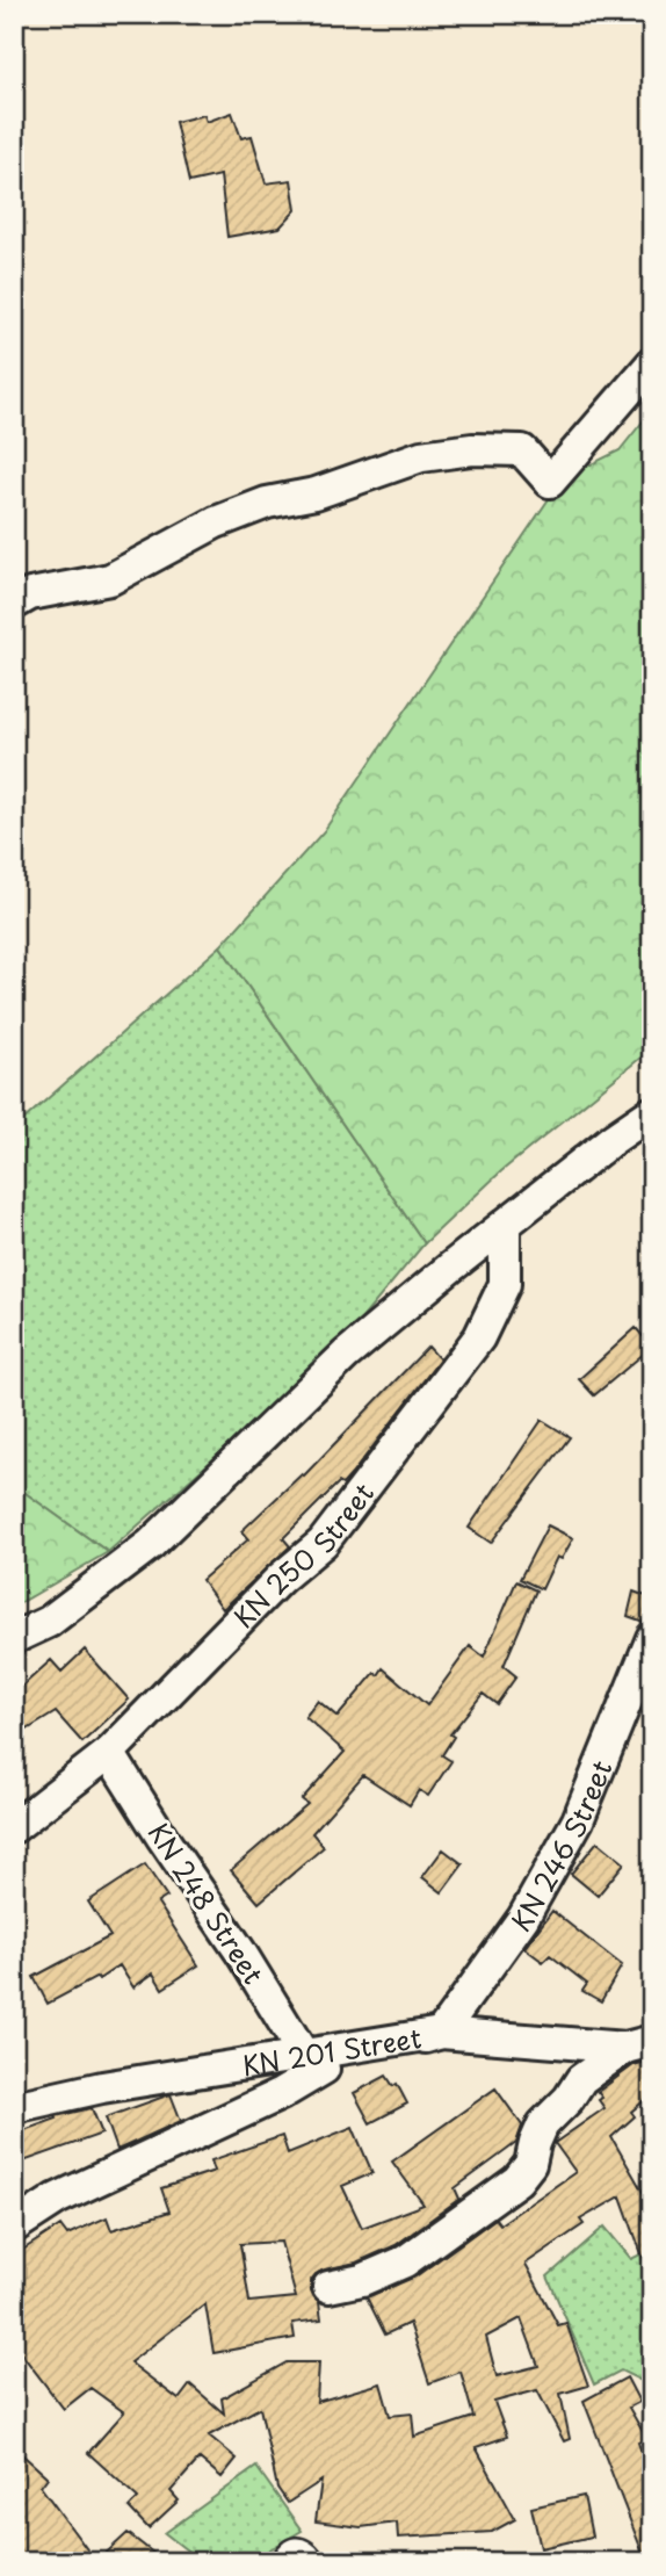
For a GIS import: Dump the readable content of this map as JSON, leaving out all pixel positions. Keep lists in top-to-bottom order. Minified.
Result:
{"streets":{"street":["KN 250 Street","KN 246 Street","KN 248 Street","KN 201 Street"]},"crossings":[["KN 250 Street","KN 248 Street"],["KN 246 Street","KN 201 Street"],["KN 248 Street","KN 201 Street"]]}
